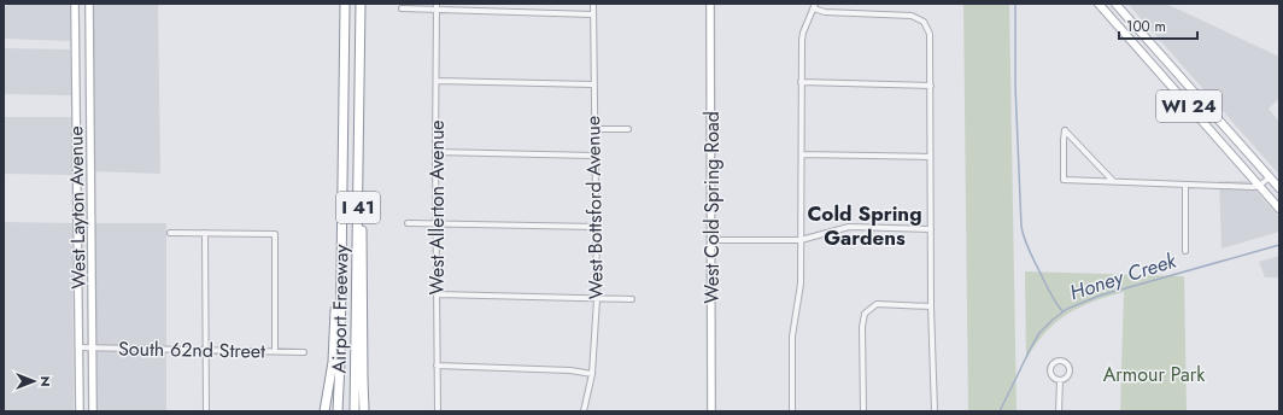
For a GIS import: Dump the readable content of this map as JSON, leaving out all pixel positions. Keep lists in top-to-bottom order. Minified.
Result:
{"streets":{"highway":["I 41","Airport Freeway"],"main road":["WI 24","West Layton Avenue","West Cold Spring Road"],"street":["West Allerton Avenue","West Bottsford Avenue","South 62nd Street"]},"crossings":[["West Layton Avenue","South 62nd Street"]],"districts":["Cold Spring Gardens"],"water":["Honey Creek"],"parks":["Armour Park"],"scale_bar":"100 m","north":"right"}
